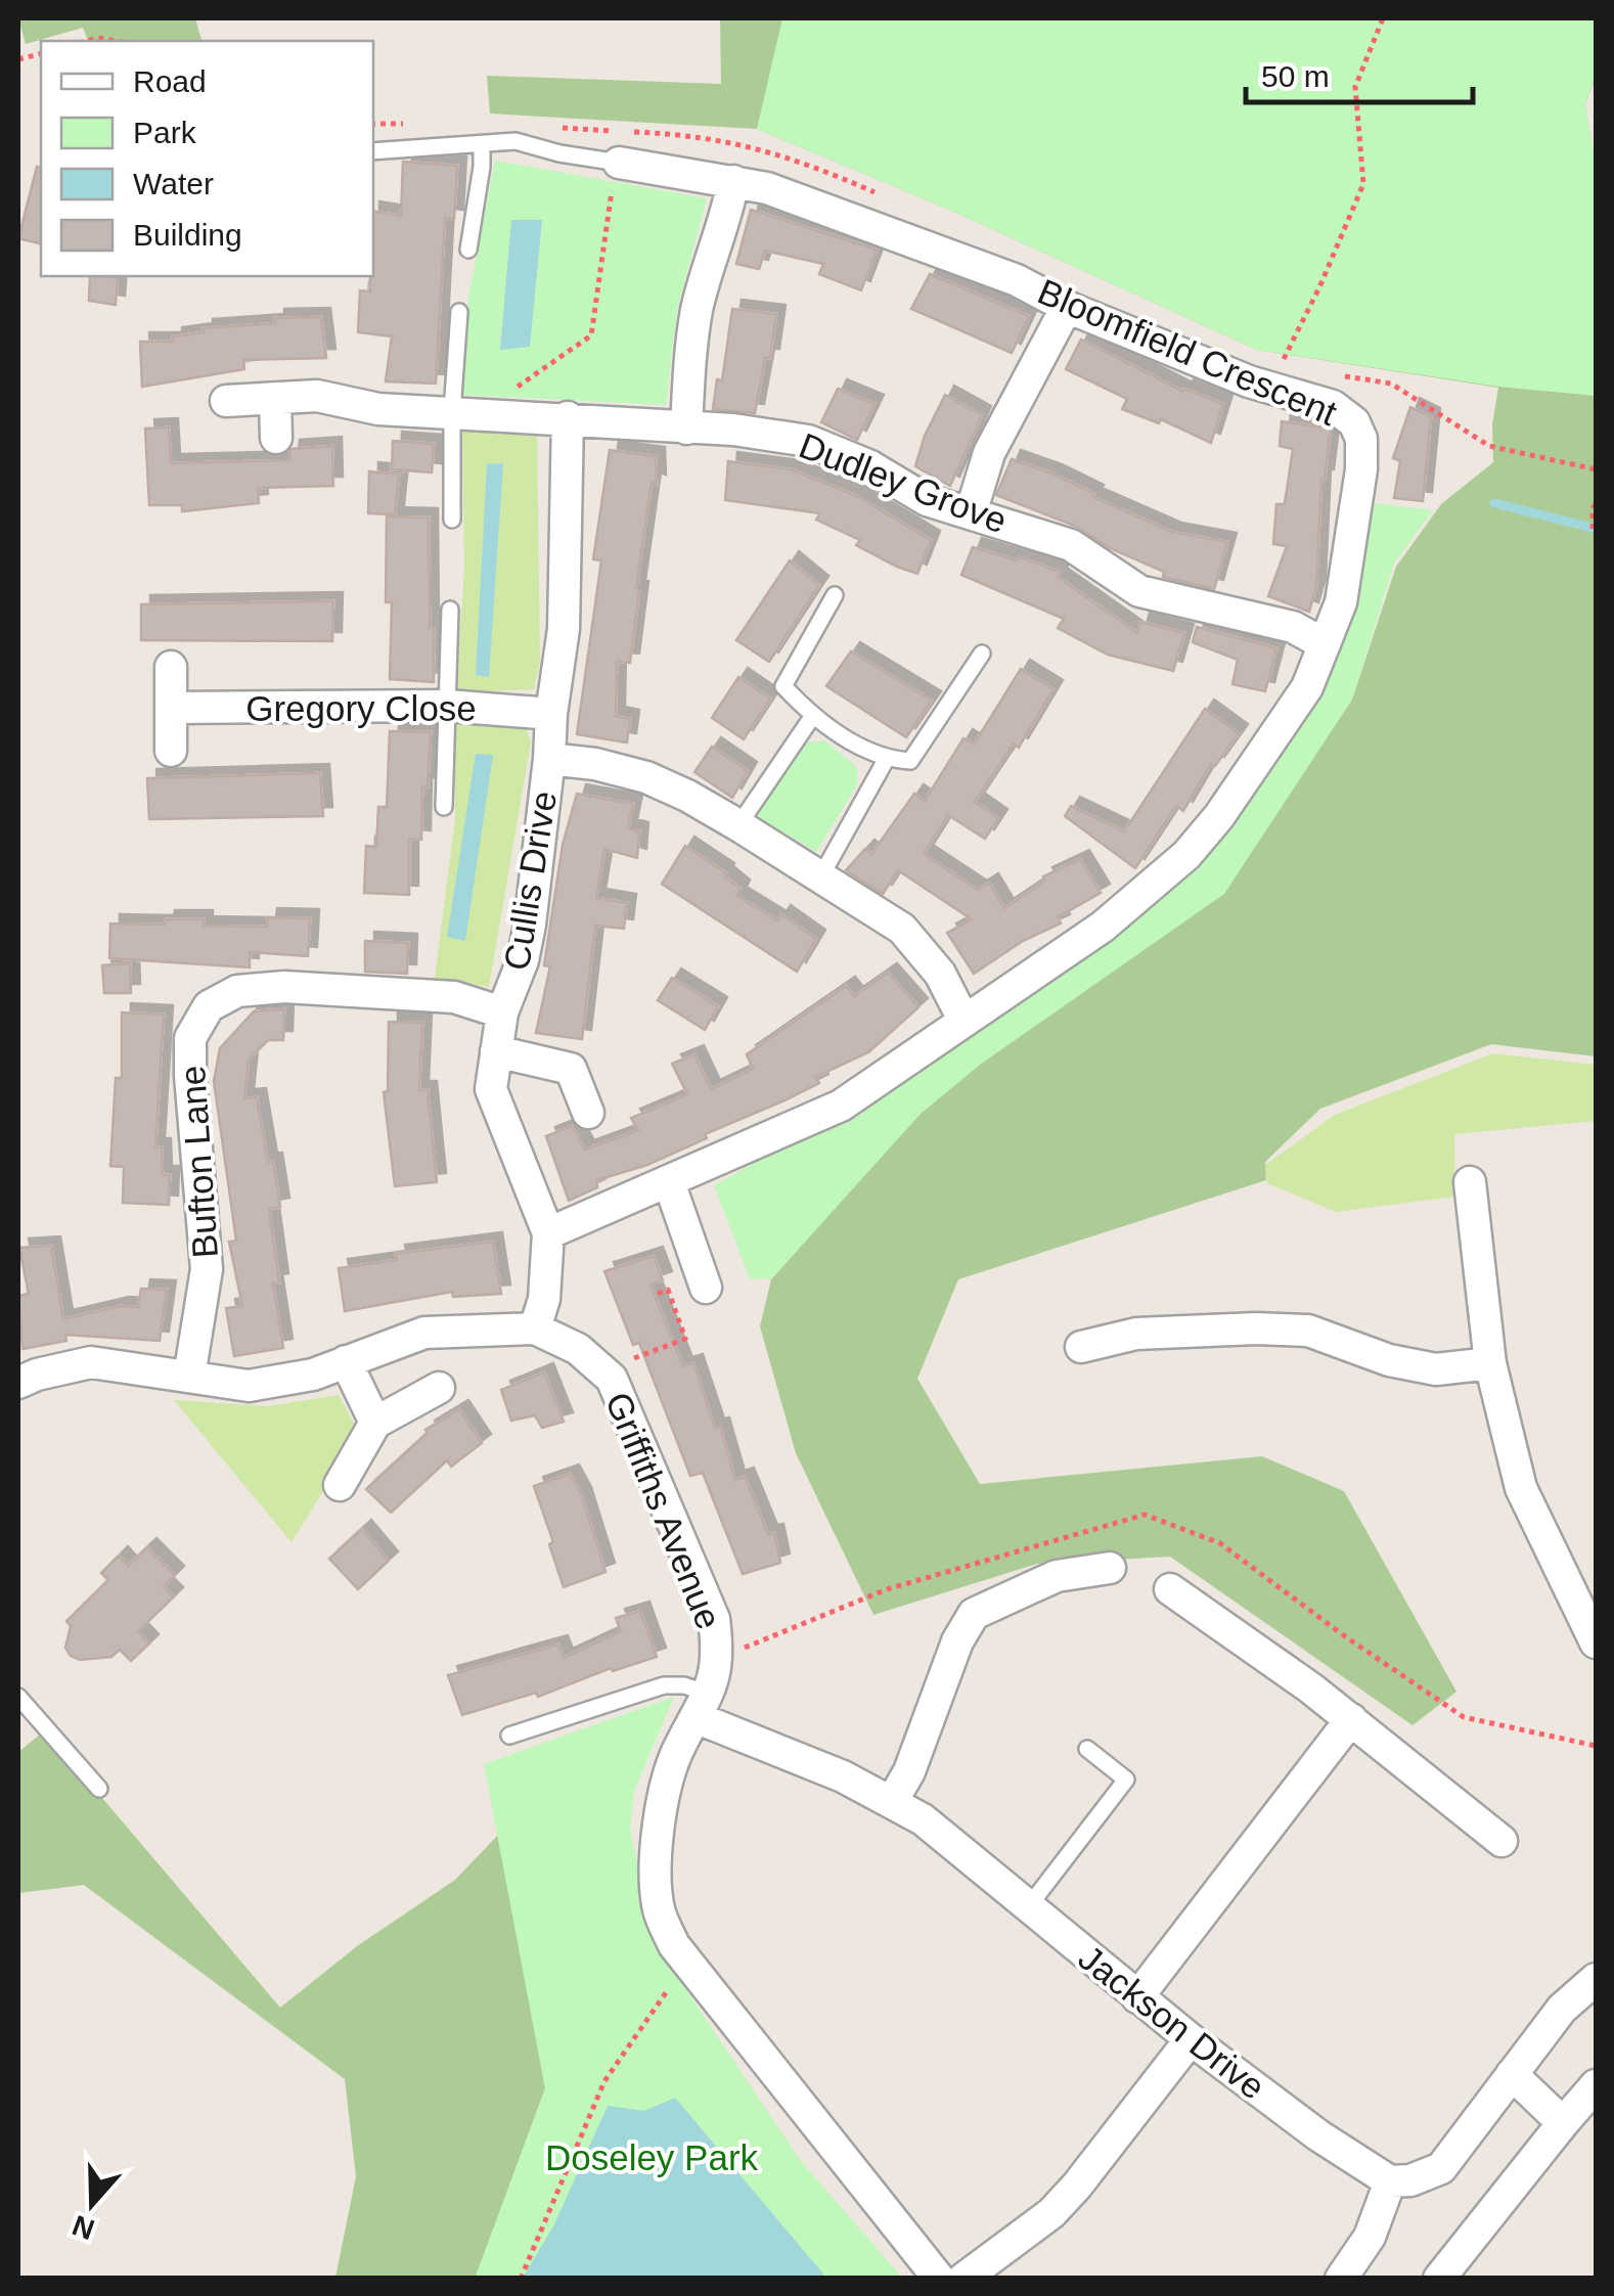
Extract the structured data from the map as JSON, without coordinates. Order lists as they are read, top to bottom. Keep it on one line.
{"streets":{"street":["Bloomfield Crescent","Dudley Grove","Gregory Close","Cullis Drive","Bufton Lane","Griffiths Avenue","Jackson Drive"]},"crossings":[["Bloomfield Crescent","Dudley Grove"],["Bloomfield Crescent","Cullis Drive"],["Dudley Grove","Cullis Drive"],["Gregory Close","Cullis Drive"],["Cullis Drive","Bufton Lane"],["Cullis Drive","Griffiths Avenue"],["Bufton Lane","Griffiths Avenue"],["Griffiths Avenue","Jackson Drive"]],"parks":["Doseley Park"],"legend":["Road","Park","Water","Building"],"scale_bar":"50 m","north":"bottom"}
